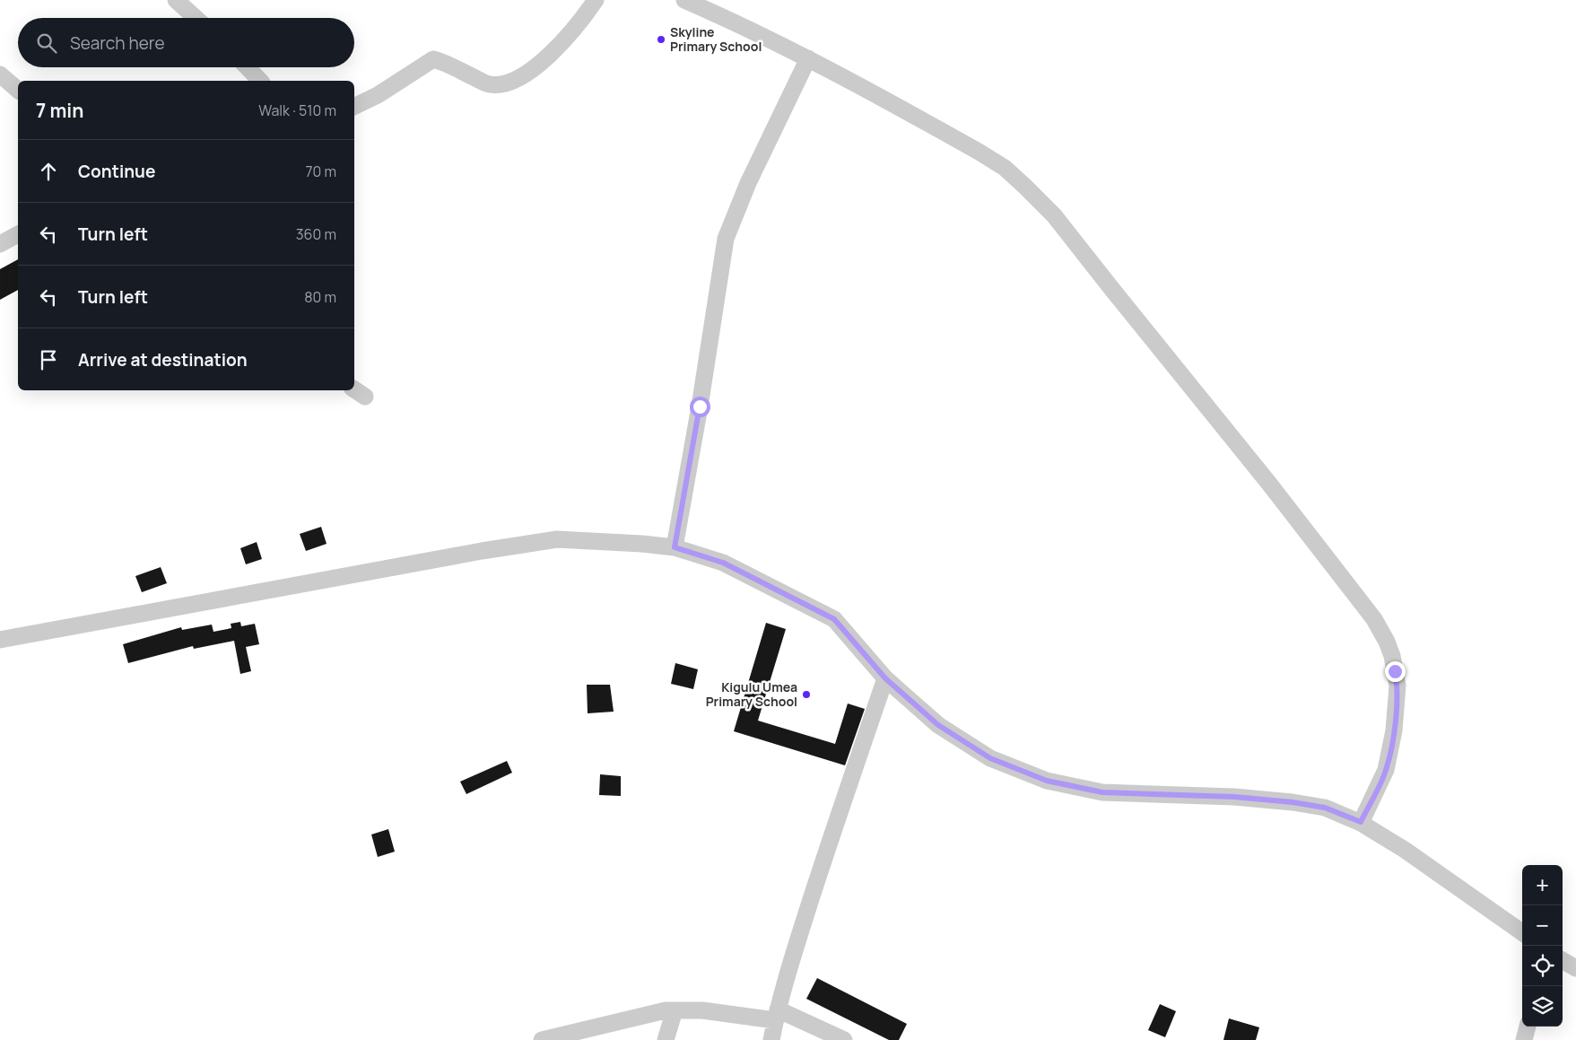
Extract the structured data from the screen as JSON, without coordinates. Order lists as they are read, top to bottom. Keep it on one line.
{"places":["Skyline Primary School","Kigulu Umea Primary School"],"page":{"search":"Search here","heading":["7 min","Walk · 510 m"],"list":[["Continue","70 m"],["Turn left","360 m"],["Turn left","80 m"],"Arrive at destination"],"map_buttons":["+","−"]}}
